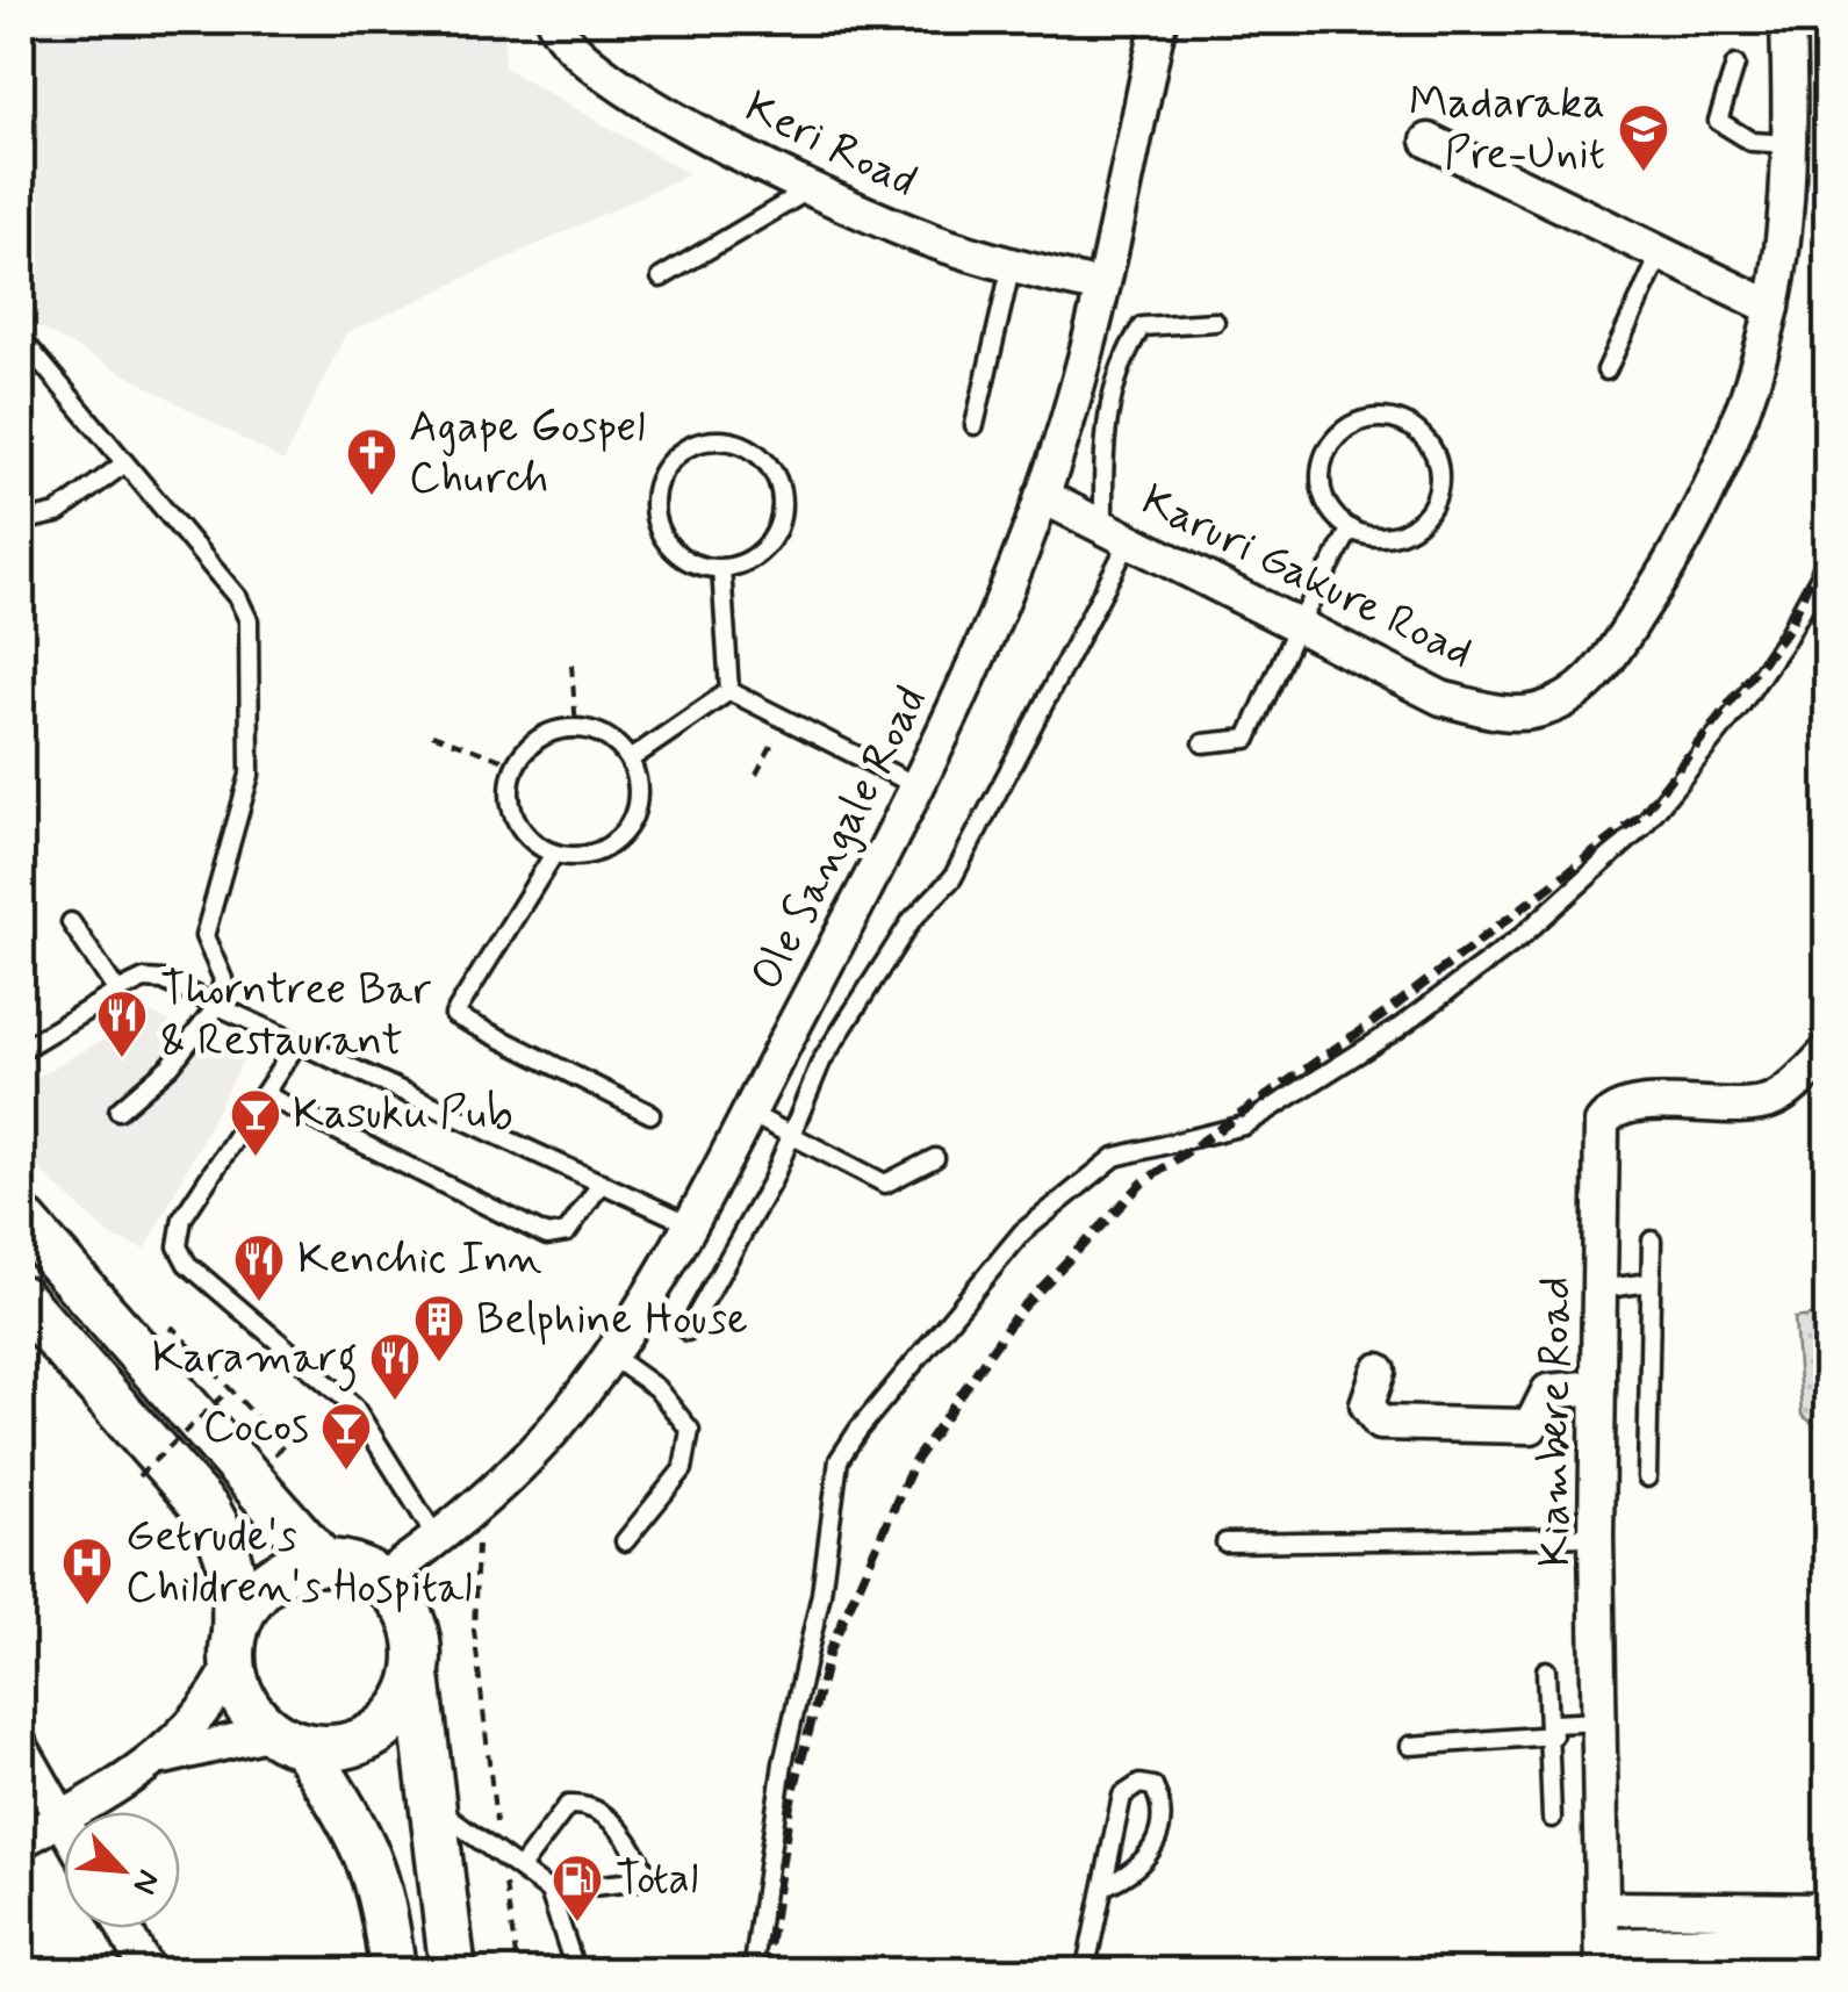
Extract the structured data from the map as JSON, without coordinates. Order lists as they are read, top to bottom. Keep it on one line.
{"streets":{"street":["Keri Road","Karuri Gakure Road","Ole Sangale Road","Kiambere Road"]},"crossings":[["Keri Road","Ole Sangale Road"],["Karuri Gakure Road","Ole Sangale Road"]],"places":{"school or university":["Madaraka Pre-Unit"],"church":["Agape Gospel Church"],"restaurant":["Thorntree Bar & Restaurant","Kenchic Inn","Karamarg"],"bar":["Kasuku Pub","Cocos"],"building":["Belphine House"],"hospital":["Getrude's Children's Hospital"],"fuel station":["Total"]},"north":"bottom right"}
